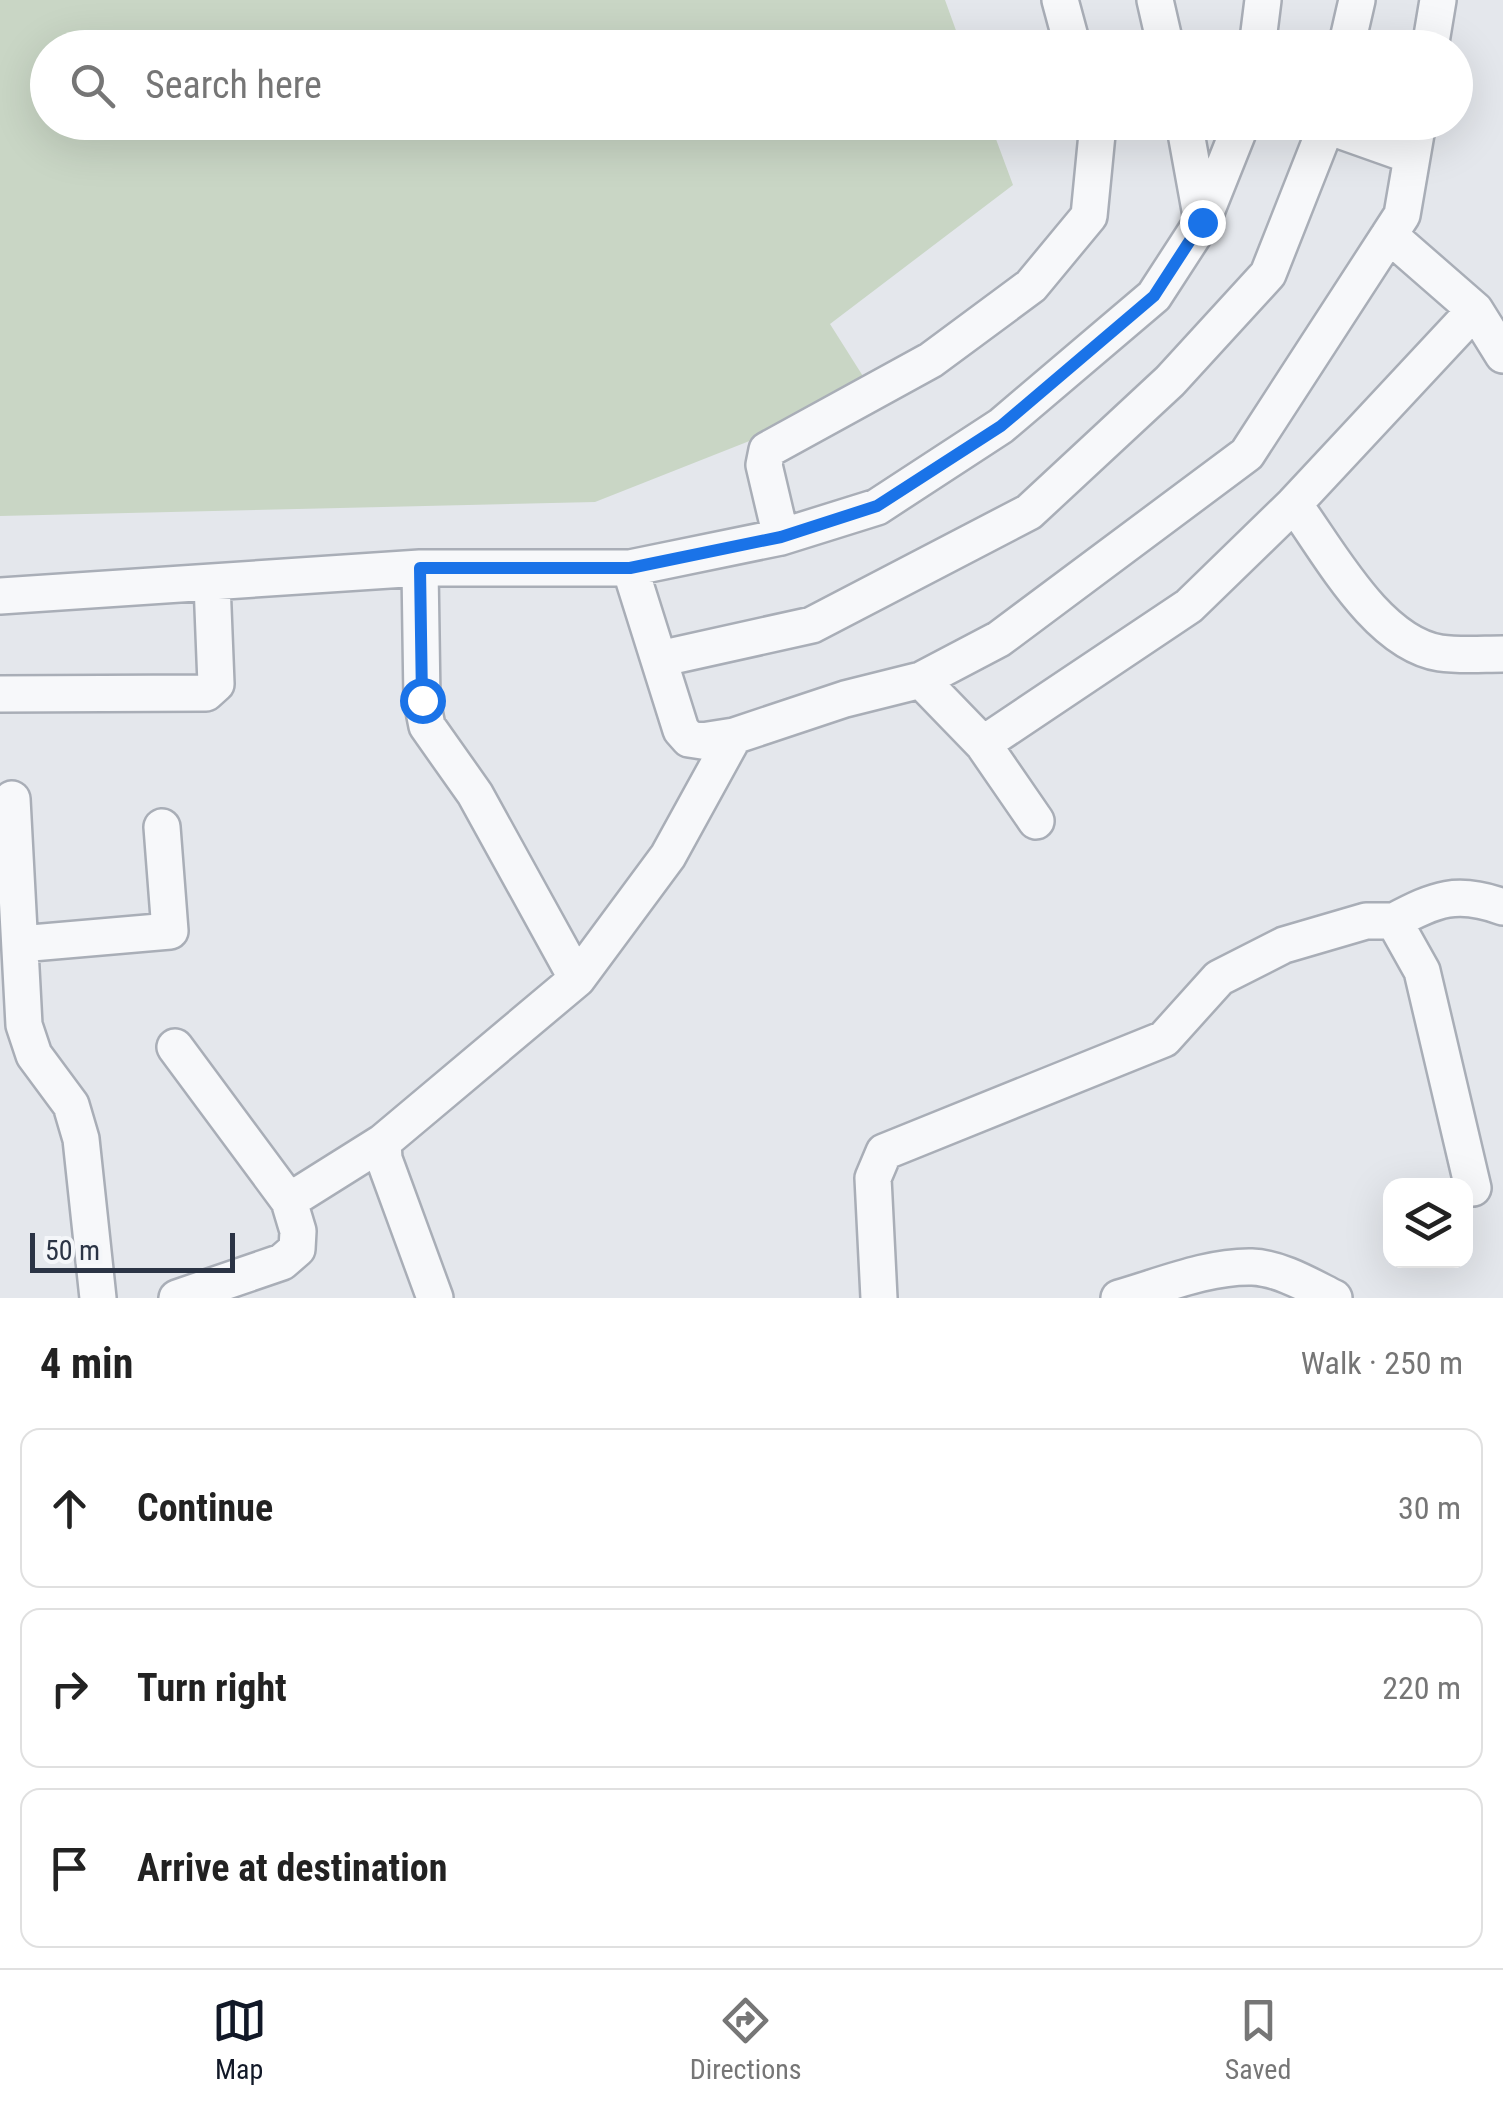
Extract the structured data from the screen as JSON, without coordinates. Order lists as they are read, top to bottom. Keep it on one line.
{"scale_bar":"50 m","page":{"search":"Search here","scale":"50 m","heading":["4 min","Walk · 250 m"],"list":[["Continue","30 m"],["Turn right","220 m"],"Arrive at destination"],"nav":["Map","Directions","Saved"]}}
